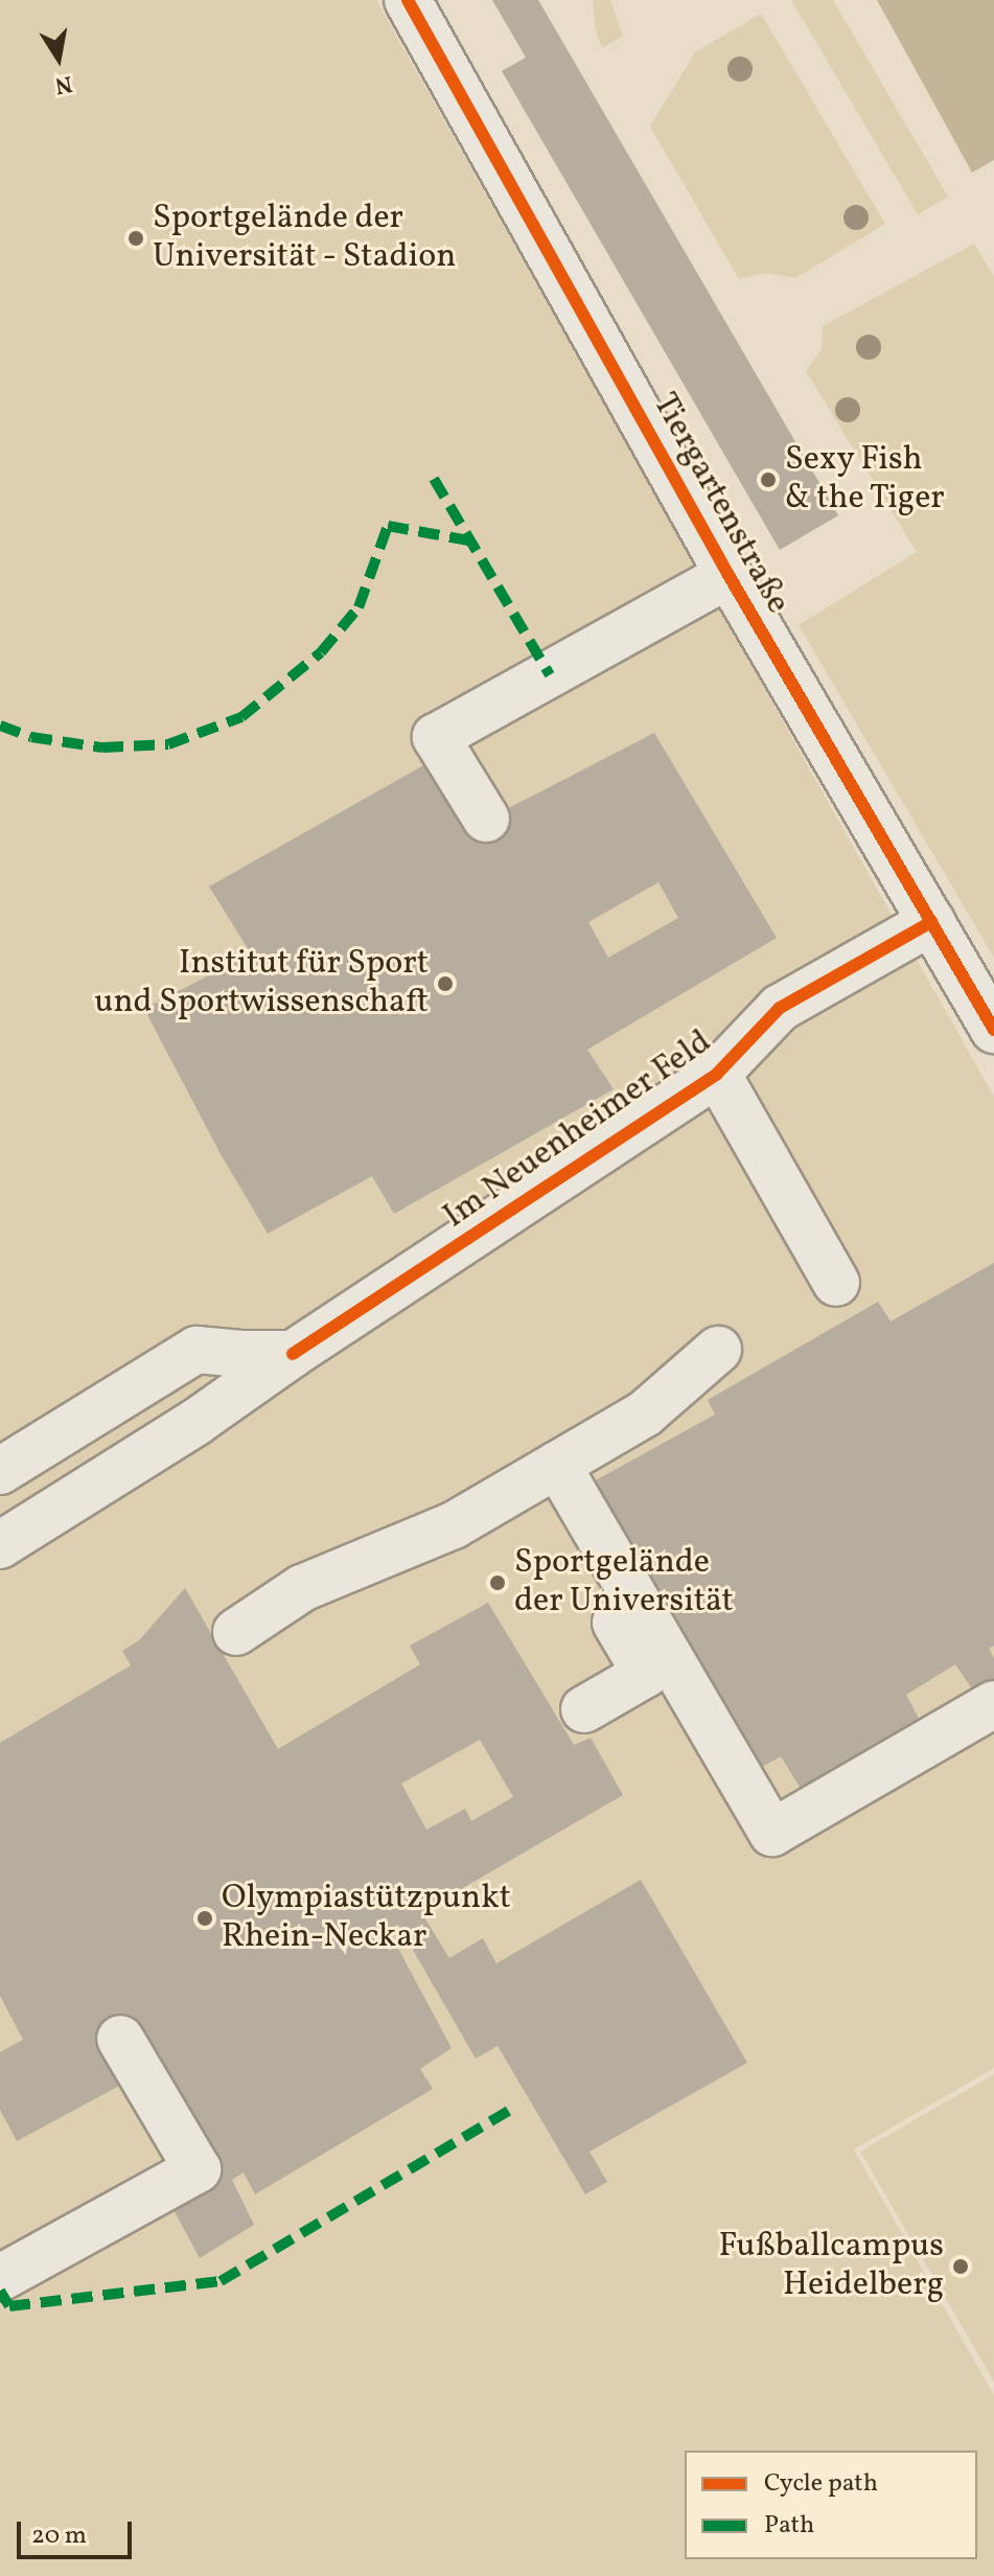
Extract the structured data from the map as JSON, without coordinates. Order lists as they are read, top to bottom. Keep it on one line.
{"streets":{"street":["Tiergartenstraße","Im Neuenheimer Feld"]},"crossings":[["Tiergartenstraße","Im Neuenheimer Feld"]],"places":["Sportgelände der Universität - Stadion","Sexy Fish & the Tiger","Institut für Sport und Sportwissenschaft","Sportgelände der Universität","Olympiastützpunkt Rhein-Neckar","Fußballcampus Heidelberg"],"legend":["Cycle path","Path"],"scale_bar":"20 m","north":"bottom"}
